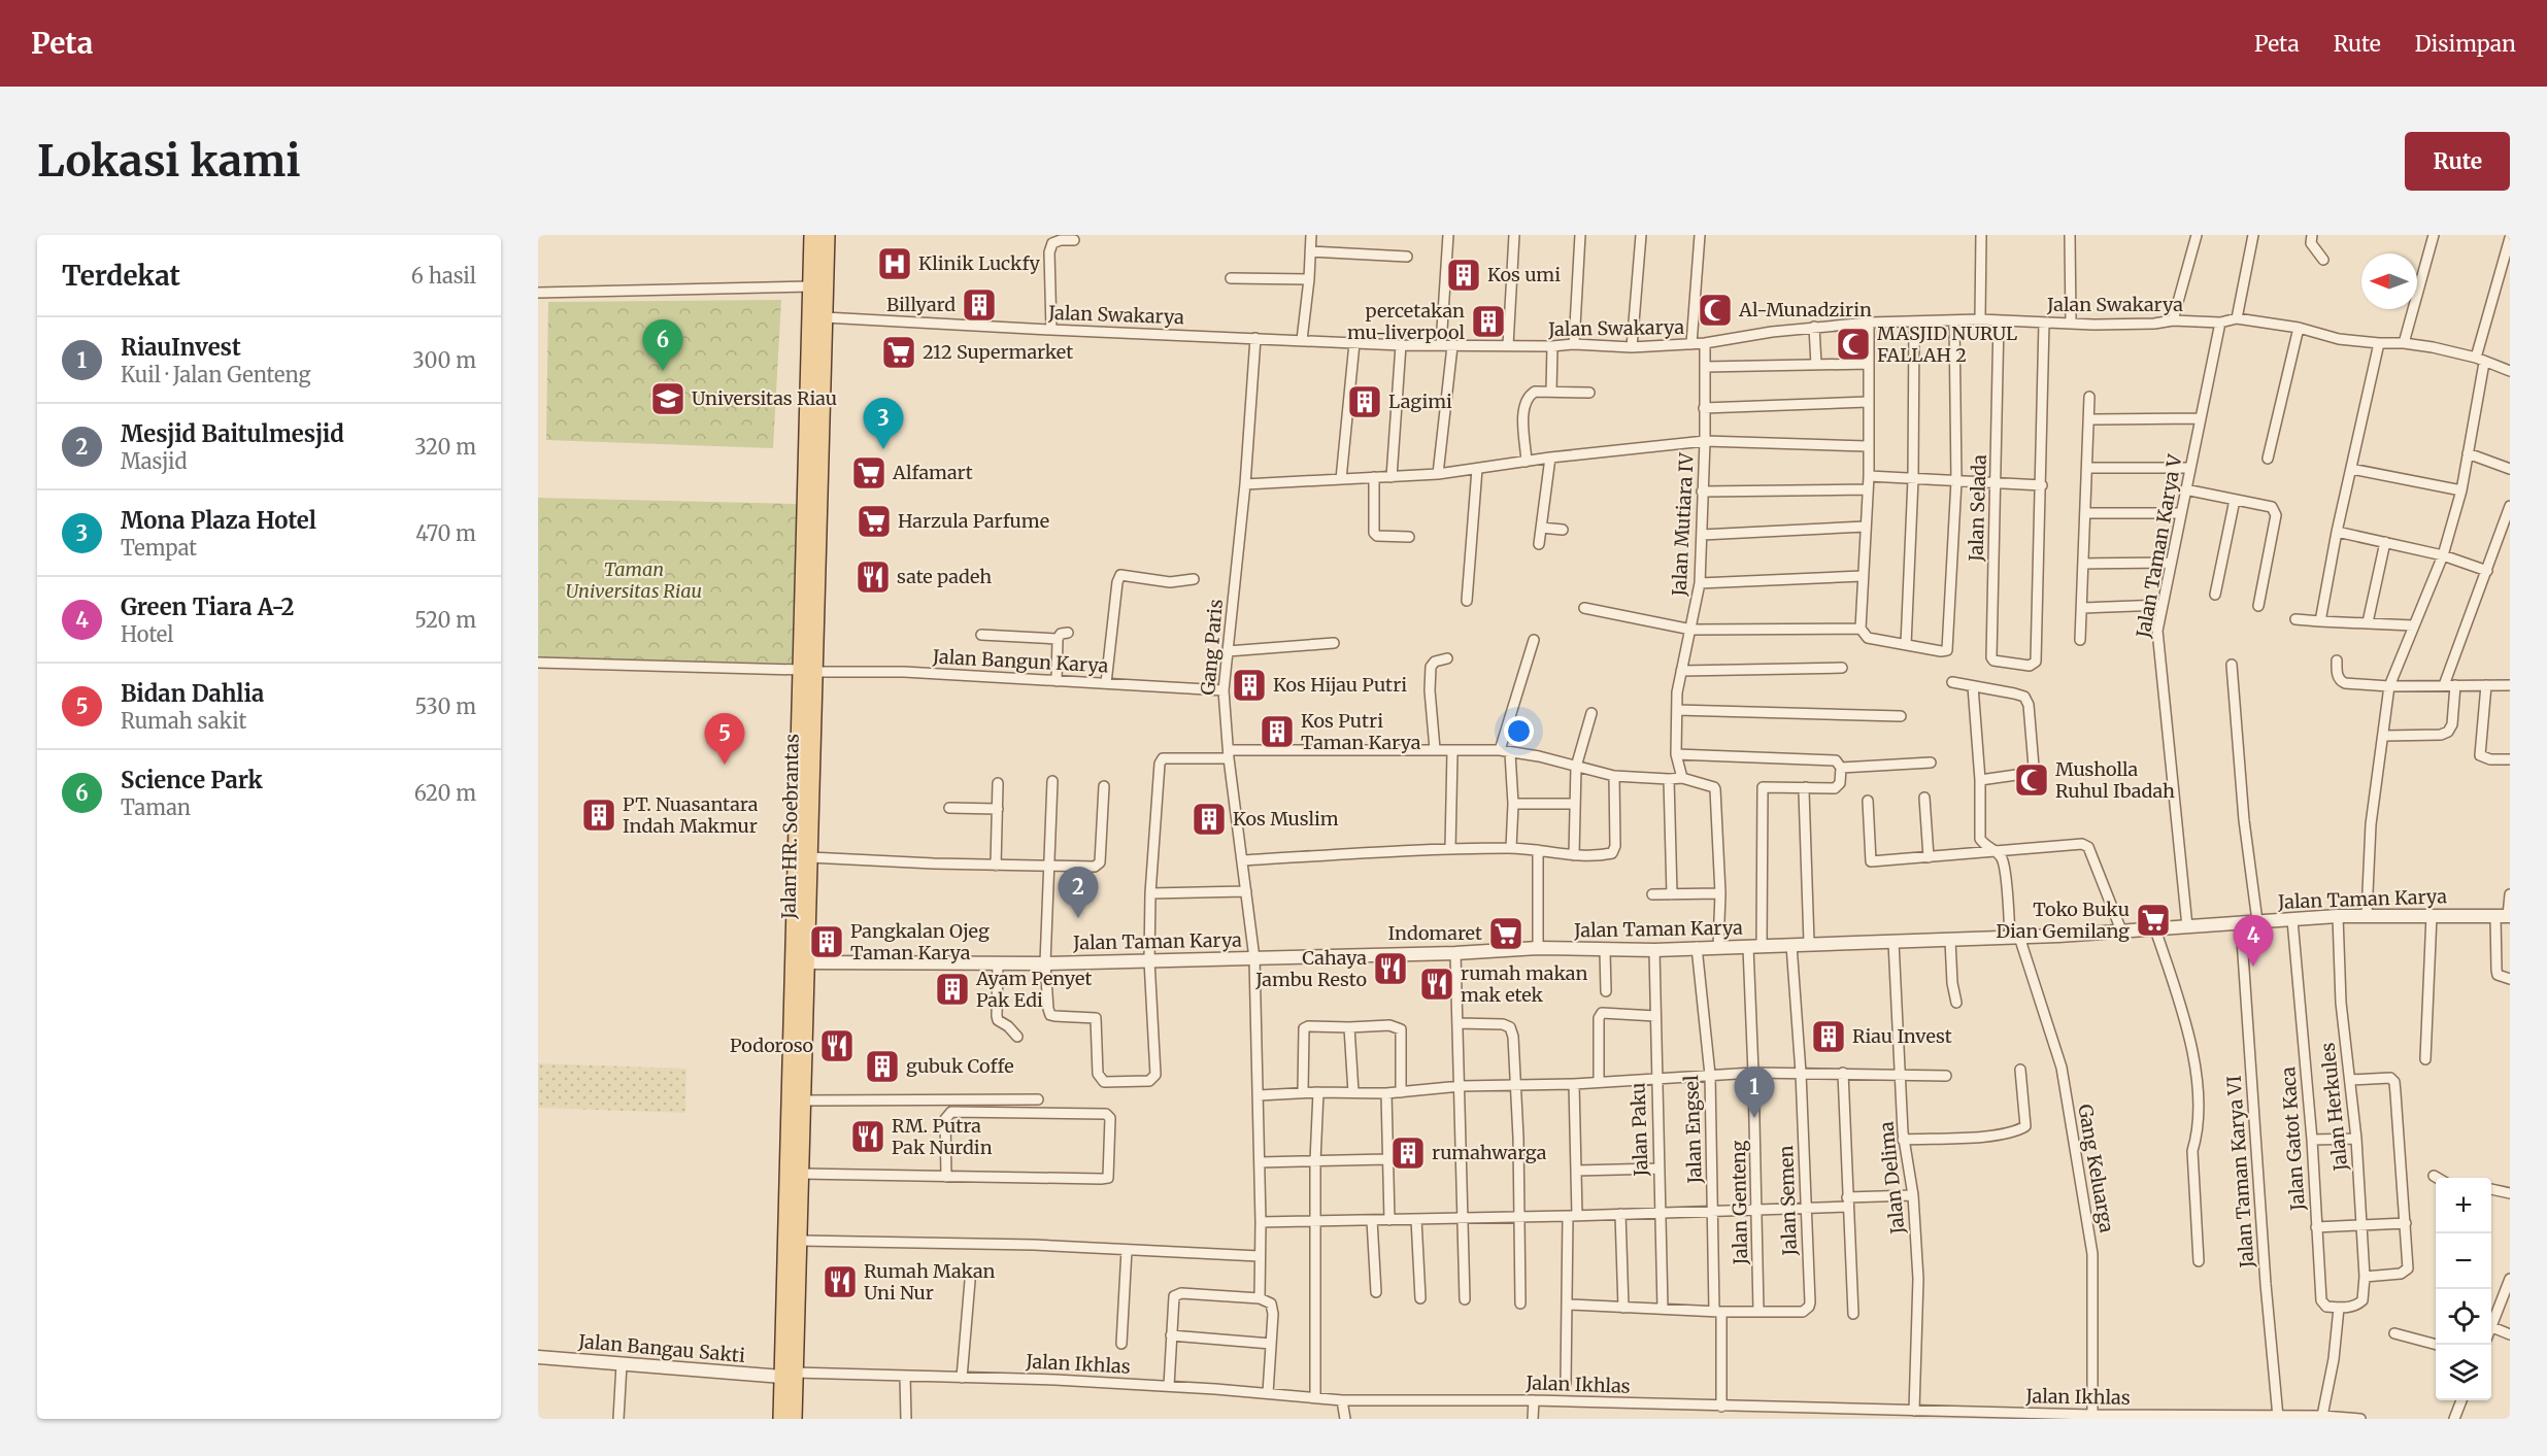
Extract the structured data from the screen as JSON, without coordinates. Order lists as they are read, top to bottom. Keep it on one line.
{"streets":{"main road":["Jalan HR. Soebrantas"],"street":["Jalan Swakarya","Jalan Selada","Jalan Mutiara IV","Jalan Taman Karya V","Gang Paris","Jalan Bangun Karya","Jalan Taman Karya","Jalan Herkules","Jalan Paku","Jalan Engsel","Jalan Gatot Kaca","Gang Keluarga","Jalan Taman Karya VI","Jalan Delima","Jalan Semen","Jalan Genteng","Jalan Bangau Sakti","Jalan Ikhlas"]},"crossings":[["Jalan Swakarya","Jalan Selada"],["Jalan Swakarya","Jalan Mutiara IV"],["Jalan Swakarya","Jalan Taman Karya V"],["Jalan Swakarya","Gang Paris"],["Jalan Swakarya","Jalan HR. Soebrantas"],["Jalan Taman Karya V","Jalan Taman Karya"],["Gang Paris","Jalan Bangun Karya"],["Gang Paris","Jalan Taman Karya"],["Jalan Bangun Karya","Jalan HR. Soebrantas"],["Jalan HR. Soebrantas","Jalan Taman Karya"],["Jalan HR. Soebrantas","Jalan Bangau Sakti"],["Jalan HR. Soebrantas","Jalan Ikhlas"],["Jalan Taman Karya","Jalan Herkules"],["Jalan Taman Karya","Jalan Paku"],["Jalan Taman Karya","Jalan Engsel"],["Jalan Taman Karya","Jalan Gatot Kaca"],["Jalan Taman Karya","Gang Keluarga"],["Jalan Taman Karya","Jalan Taman Karya VI"],["Jalan Taman Karya","Jalan Delima"],["Jalan Taman Karya","Jalan Semen"],["Jalan Taman Karya","Jalan Genteng"],["Jalan Herkules","Jalan Gatot Kaca"],["Jalan Engsel","Jalan Ikhlas"],["Gang Keluarga","Jalan Ikhlas"],["Jalan Taman Karya VI","Jalan Ikhlas"],["Jalan Delima","Jalan Ikhlas"],["Jalan Semen","Jalan Genteng"],["Jalan Bangau Sakti","Jalan Ikhlas"]],"parks":["Taman Universitas Riau"],"places":{"hospital":["Klinik Luckfy"],"building":["Kos umi","Billyard","percetakan mu-liverpool","Lagimi","Kos Hijau Putri","Kos Putri Taman Karya","PT. Nuasantara Indah Makmur","Kos Muslim","Pangkalan Ojeg Taman Karya","Ayam Penyet Pak Edi","Riau Invest","gubuk Coffe","rumahwarga"],"mosque":["Al-Munadzirin","MASJID NURUL FALLAH 2","Musholla Ruhul Ibadah"],"supermarket":["212 Supermarket","Alfamart","Harzula Parfume","Toko Buku Dian Gemilang","Indomaret"],"school or university":["Universitas Riau"],"restaurant":["sate padeh","Cahaya Jambu Resto","rumah makan mak etek","Podoroso","RM. Putra Pak Nurdin","Rumah Makan Uni Nur"]},"north":"left","page":{"header":"Peta","nav":["Peta","Rute","Disimpan"],"buttons":"Rute","title":"Lokasi kami","heading":["Terdekat","6 hasil"],"list":[{"mark":"1","name":"RiauInvest","note":"Kuil · Jalan Genteng","value":"300 m"},{"mark":"2","name":"Mesjid Baitulmesjid","note":"Masjid","value":"320 m"},{"mark":"3","name":"Mona Plaza Hotel","note":"Tempat","value":"470 m"},{"mark":"4","name":"Green Tiara A-2","note":"Hotel","value":"520 m"},{"mark":"5","name":"Bidan Dahlia","note":"Rumah sakit","value":"530 m"},{"mark":"6","name":"Science Park","note":"Taman","value":"620 m"}],"pins":["6","3","5","2","4","1"],"map_buttons":["+","−"]}}
